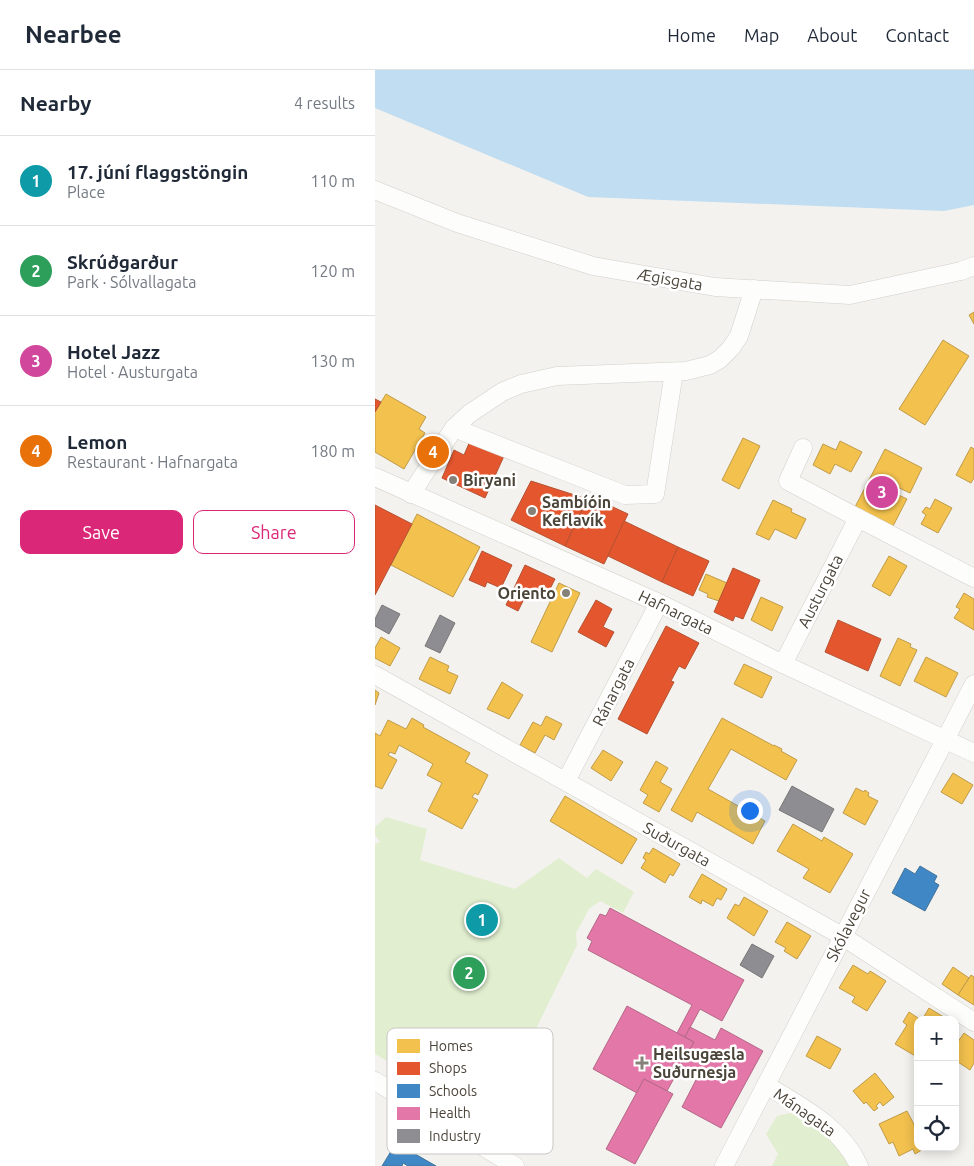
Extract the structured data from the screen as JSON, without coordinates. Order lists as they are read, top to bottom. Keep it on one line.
{"streets":{"street":["Ægisgata","Austurgata","Hafnargata","Ránargata","Suðurgata","Skólavegur","Mánagata"]},"crossings":[["Austurgata","Hafnargata"],["Hafnargata","Ránargata"],["Hafnargata","Skólavegur"],["Ránargata","Suðurgata"],["Suðurgata","Skólavegur"],["Skólavegur","Mánagata"]],"places":{"other":["Biryani","Sambíóin Keflavík","Oriento"],"health":["Heilsugæsla Suðurnesja"]},"legend":["Homes","Shops","Schools","Health","Industry"],"page":{"header":"Nearbee","nav":["Home","Map","About","Contact"],"heading":["Nearby","4 results"],"list":[{"mark":"1","name":"17. júní flaggstöngin","note":"Place","value":"110 m"},{"mark":"2","name":"Skrúðgarður","note":"Park · Sólvallagata","value":"120 m"},{"mark":"3","name":"Hotel Jazz","note":"Hotel · Austurgata","value":"130 m"},{"mark":"4","name":"Lemon","note":"Restaurant · Hafnargata","value":"180 m"}],"pins":["4","3","1","2"],"buttons":["Save","Share"],"map_buttons":["+","−"]}}
